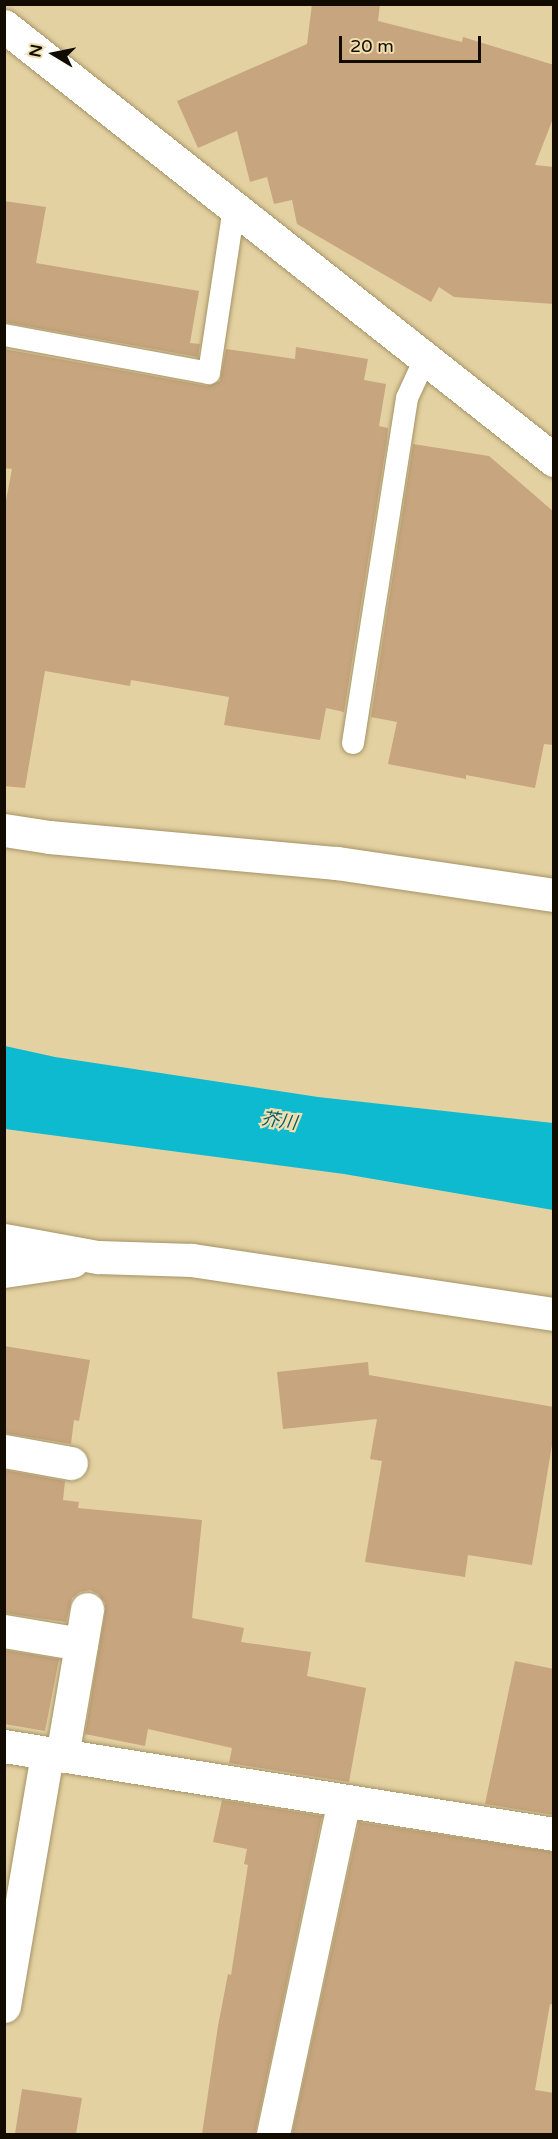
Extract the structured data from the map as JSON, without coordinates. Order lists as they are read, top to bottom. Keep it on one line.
{"water":["芥川"],"scale_bar":"20 m","north":"left"}
